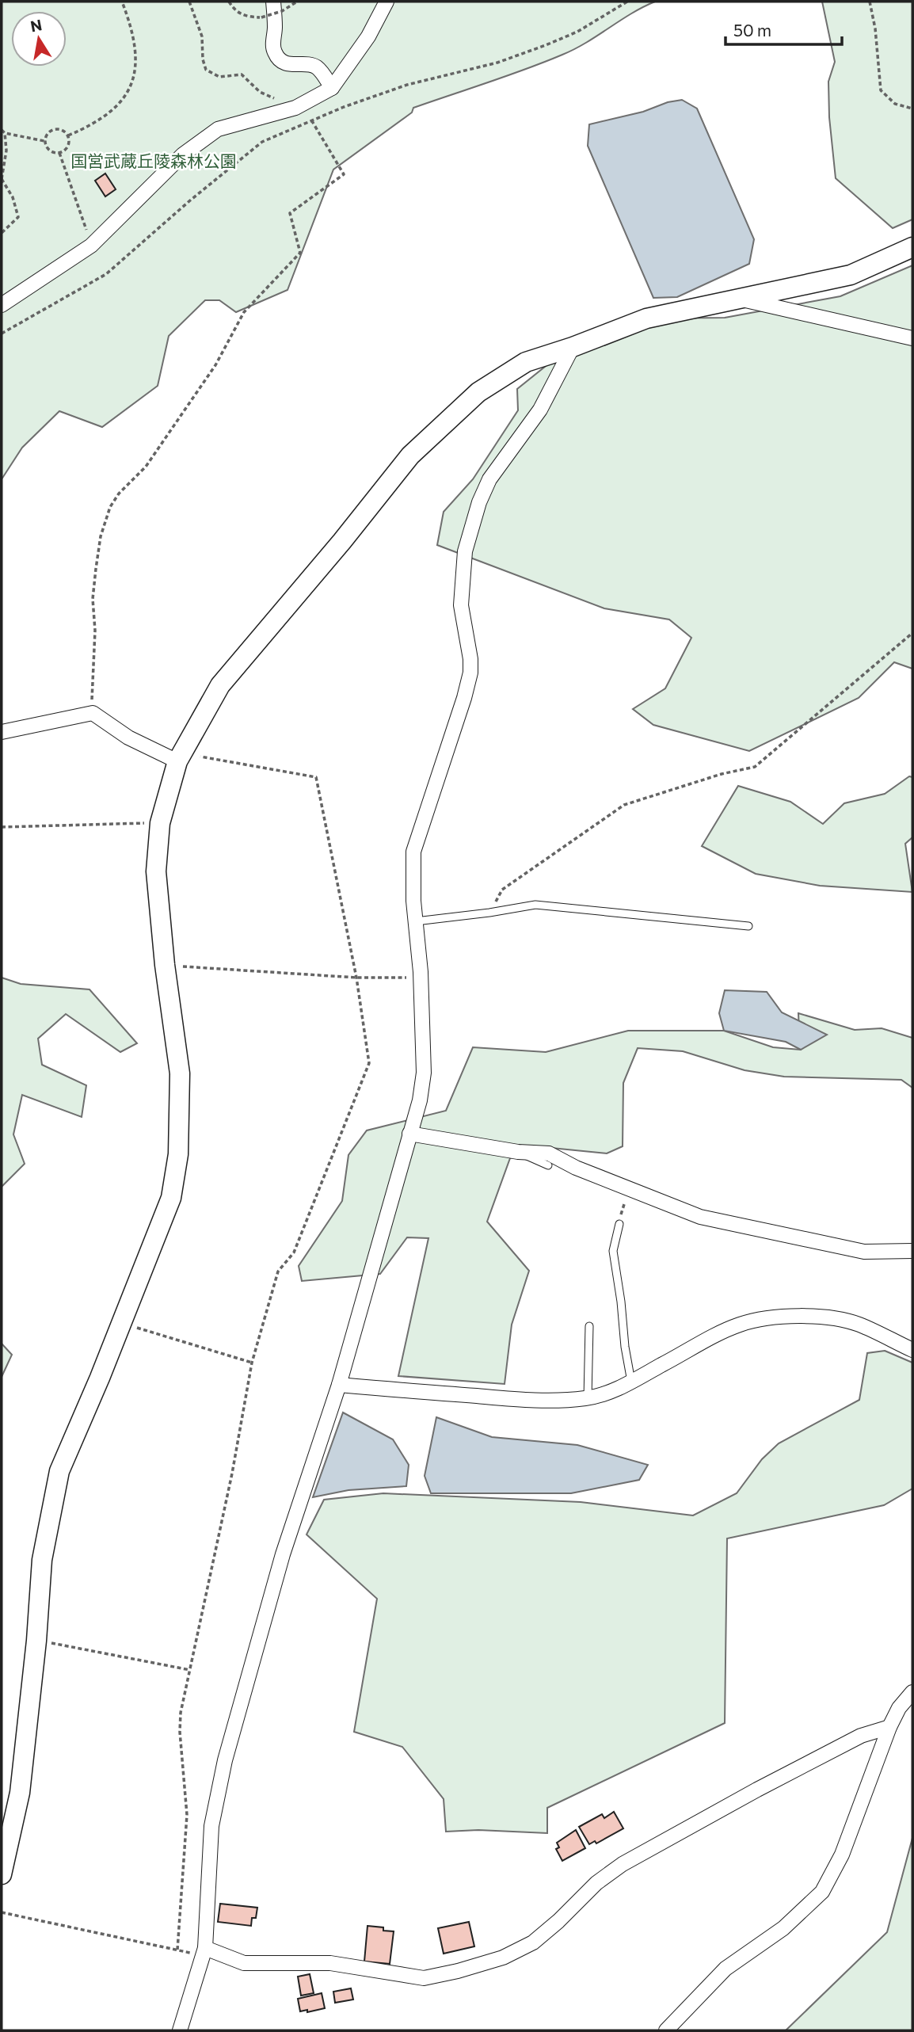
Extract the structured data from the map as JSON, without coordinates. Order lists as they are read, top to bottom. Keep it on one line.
{"parks":["国営武蔵丘陵森林公園"],"scale_bar":"50 m","north":"top"}
